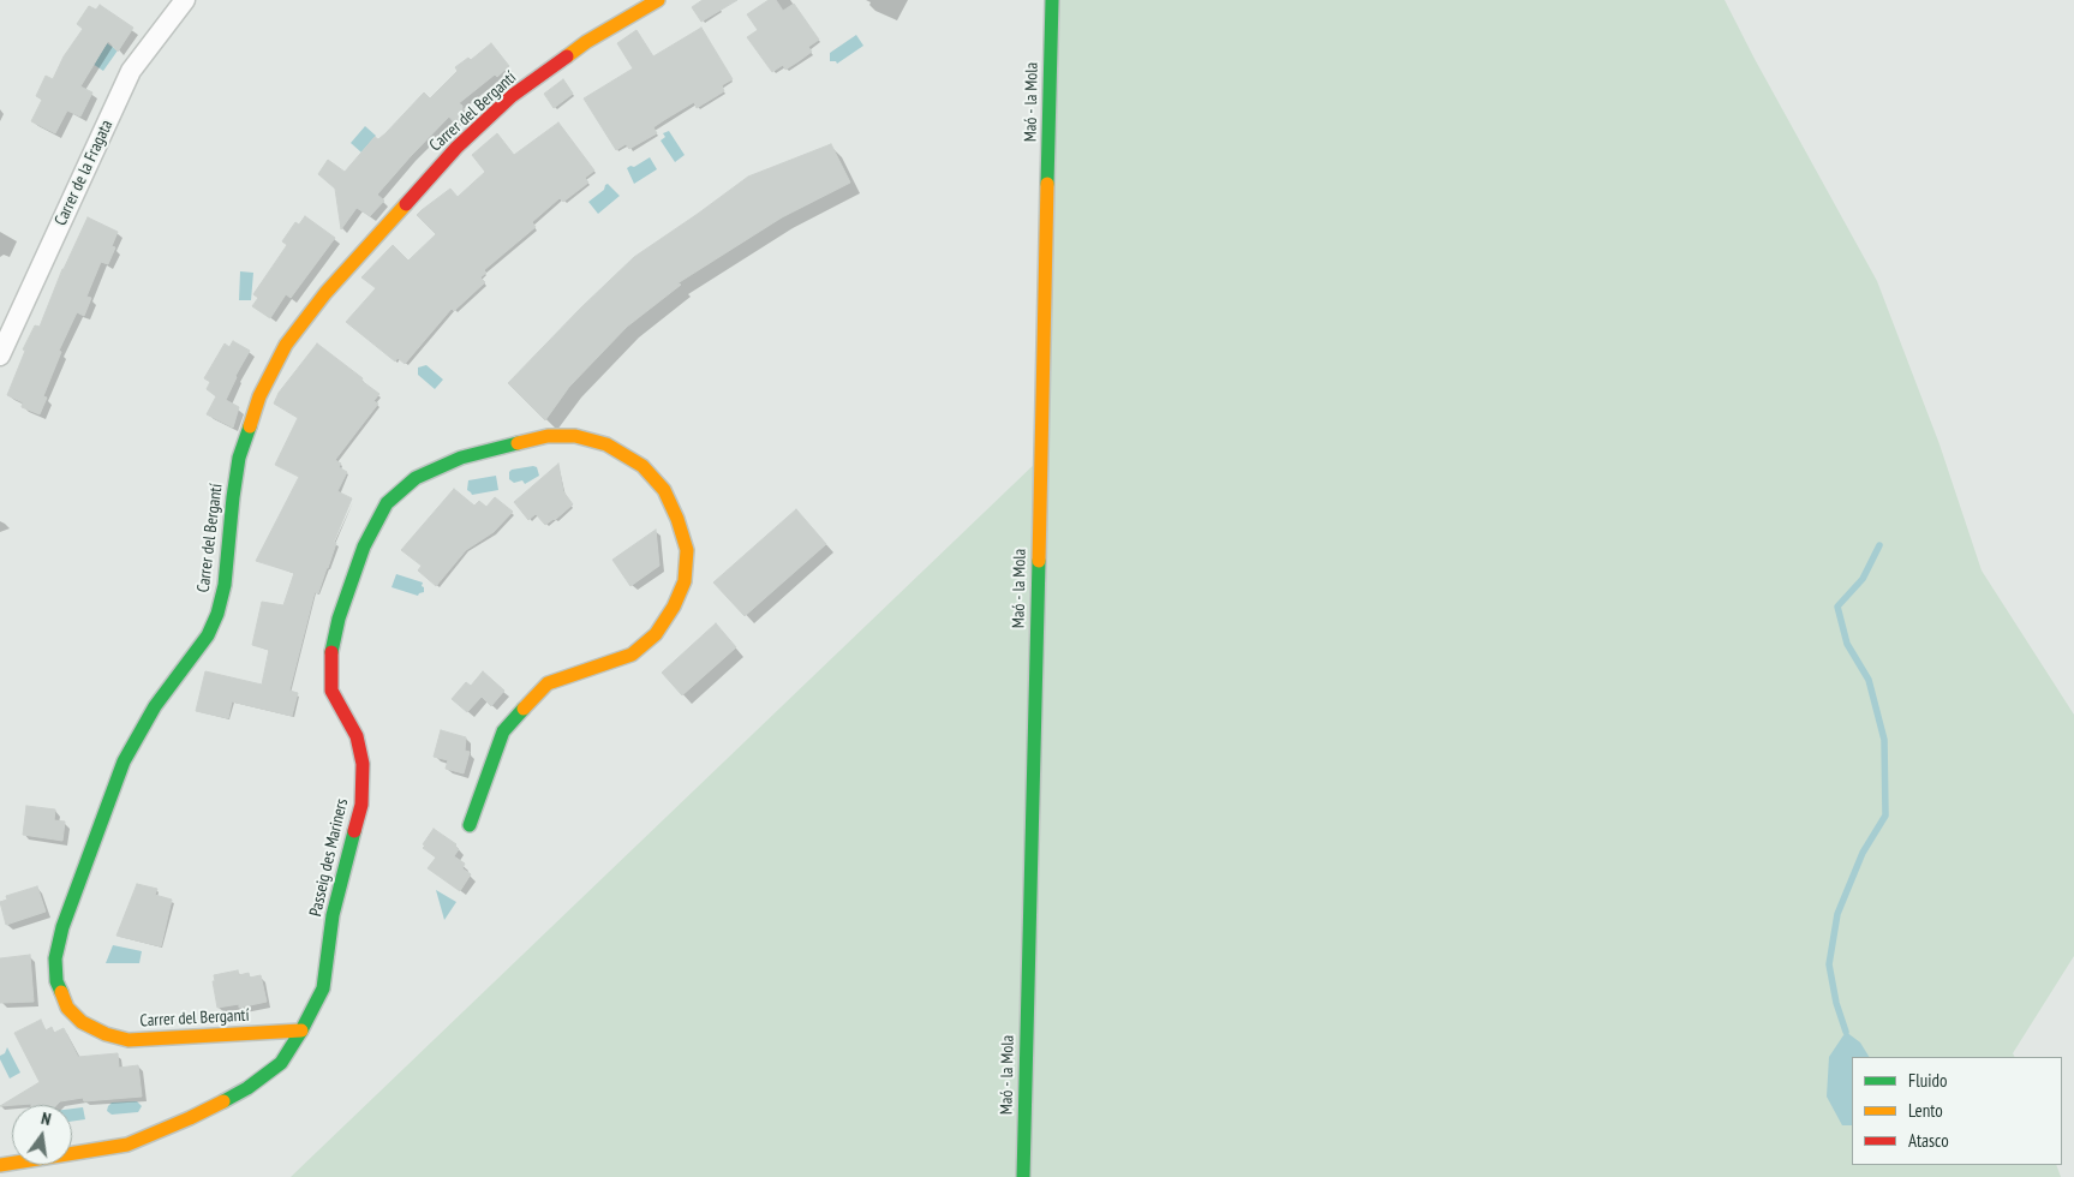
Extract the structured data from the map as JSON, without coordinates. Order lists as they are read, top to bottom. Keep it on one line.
{"streets":{"street":["Maó - la Mola","Carrer del Bergantí","Carrer de la Fragata","Passeig des Mariners"]},"crossings":[["Carrer del Bergantí","Passeig des Mariners"]],"legend":["Fluido","Lento","Atasco"],"north":"top"}
